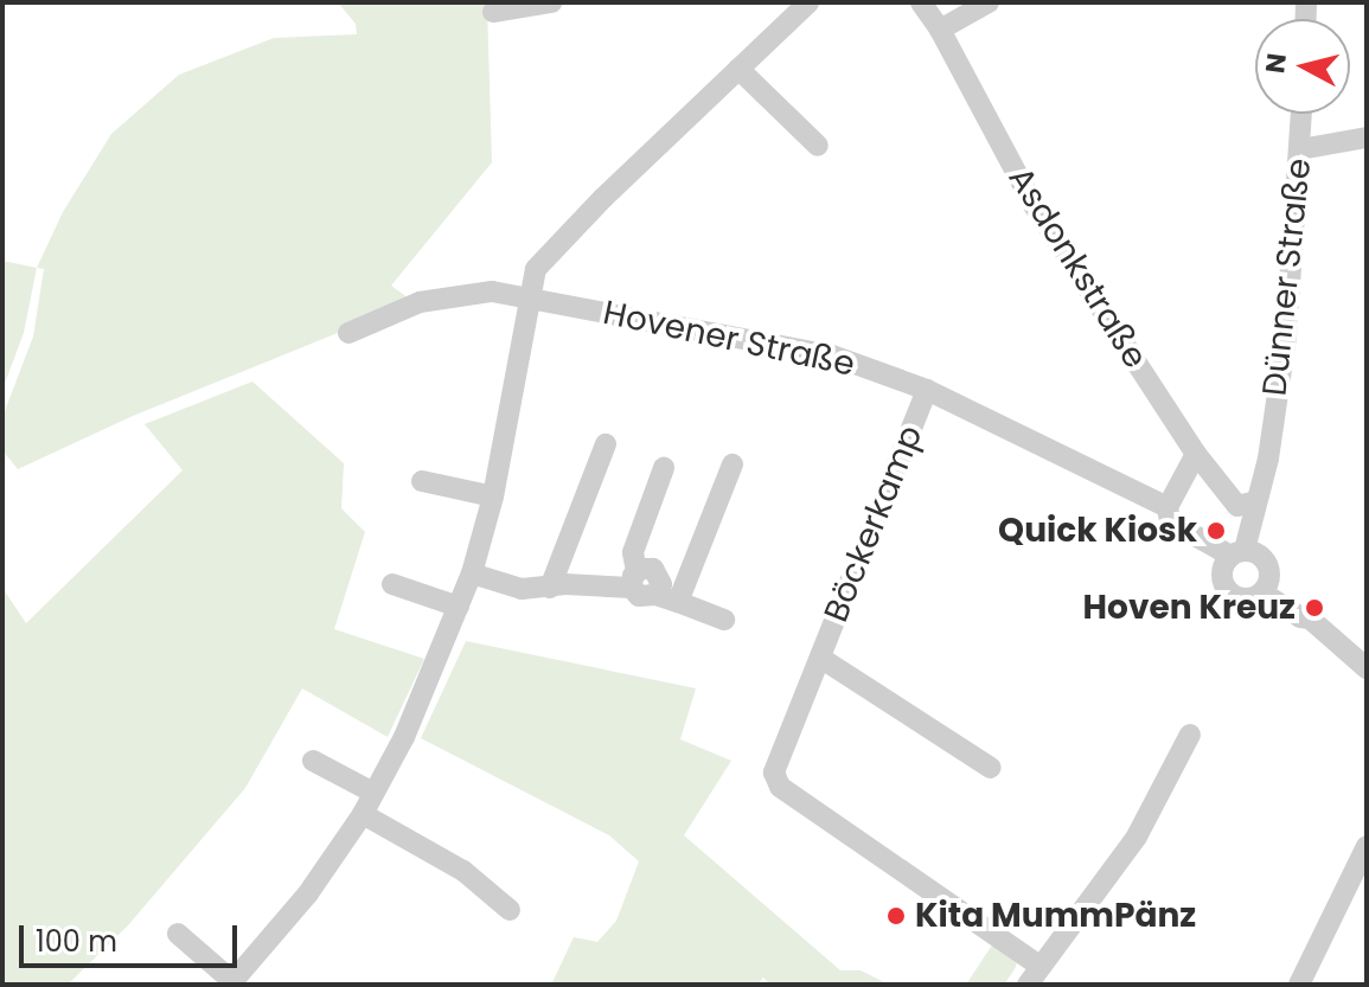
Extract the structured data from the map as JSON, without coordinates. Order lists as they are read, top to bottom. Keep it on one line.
{"streets":{"street":["Asdonkstraße","Dünner Straße","Hovener Straße","Böckerkamp"]},"crossings":[["Asdonkstraße","Dünner Straße"],["Hovener Straße","Böckerkamp"]],"places":["Quick Kiosk","Hoven Kreuz","Kita MummPänz"],"scale_bar":"100 m","north":"left"}
